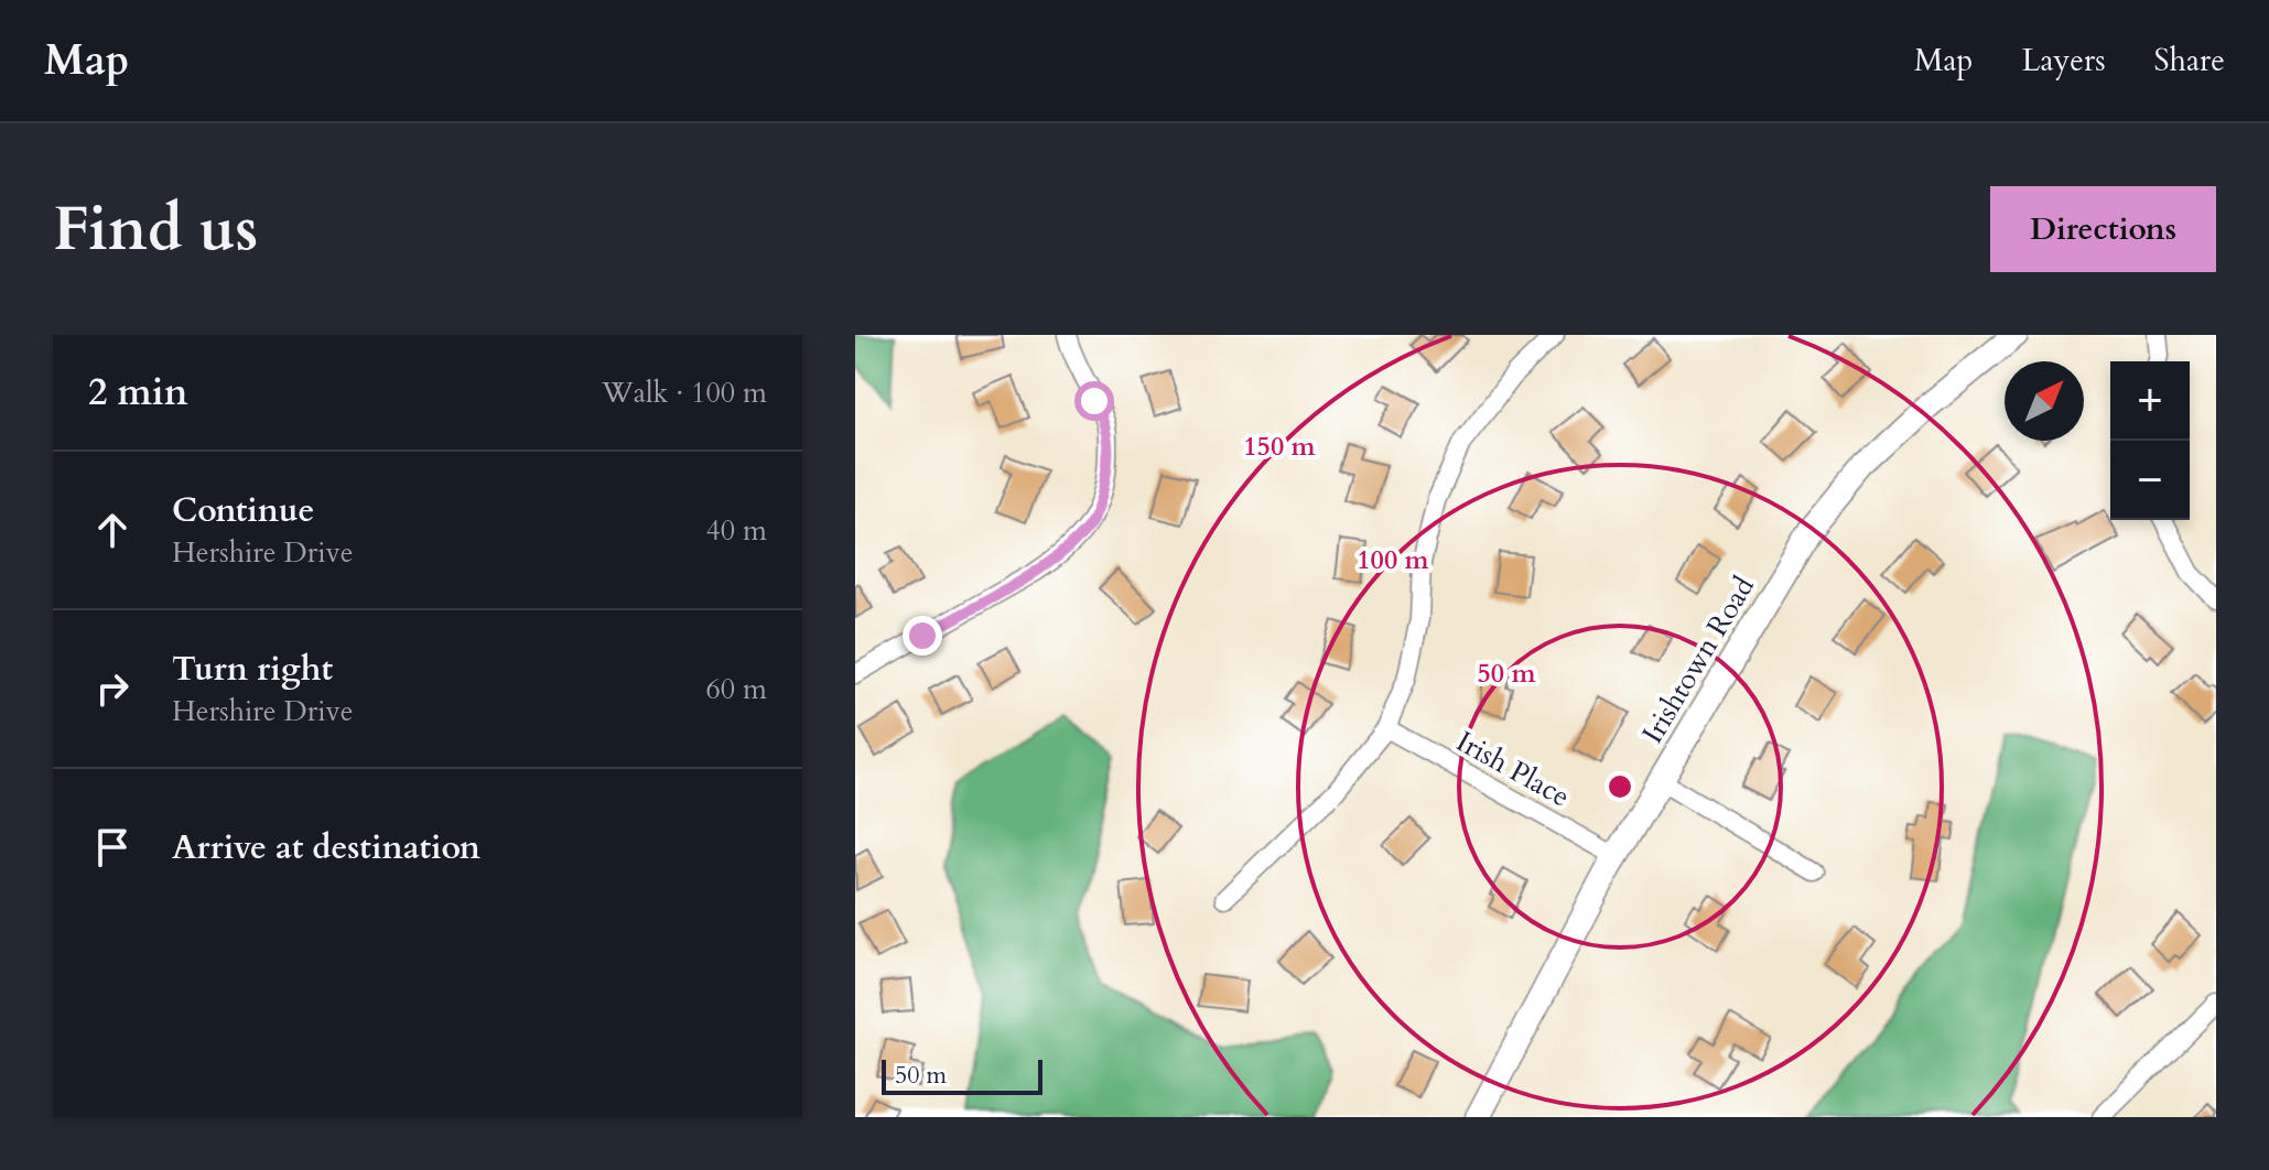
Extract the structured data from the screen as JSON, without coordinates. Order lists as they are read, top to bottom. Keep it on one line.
{"streets":{"street":["Irishtown Road","Irish Place"]},"crossings":[["Irishtown Road","Irish Place"]],"scale_bar":"50 m","north":"top right","page":{"header":"Map","nav":["Map","Layers","Share"],"buttons":"Directions","title":"Find us","heading":["2 min","Walk · 100 m"],"map_buttons":["+","−"],"list":[["Continue","Hershire Drive","40 m"],["Turn right","Hershire Drive","60 m"],"Arrive at destination"],"scale":"50 m"},"rings":["150 m","100 m","50 m"]}
